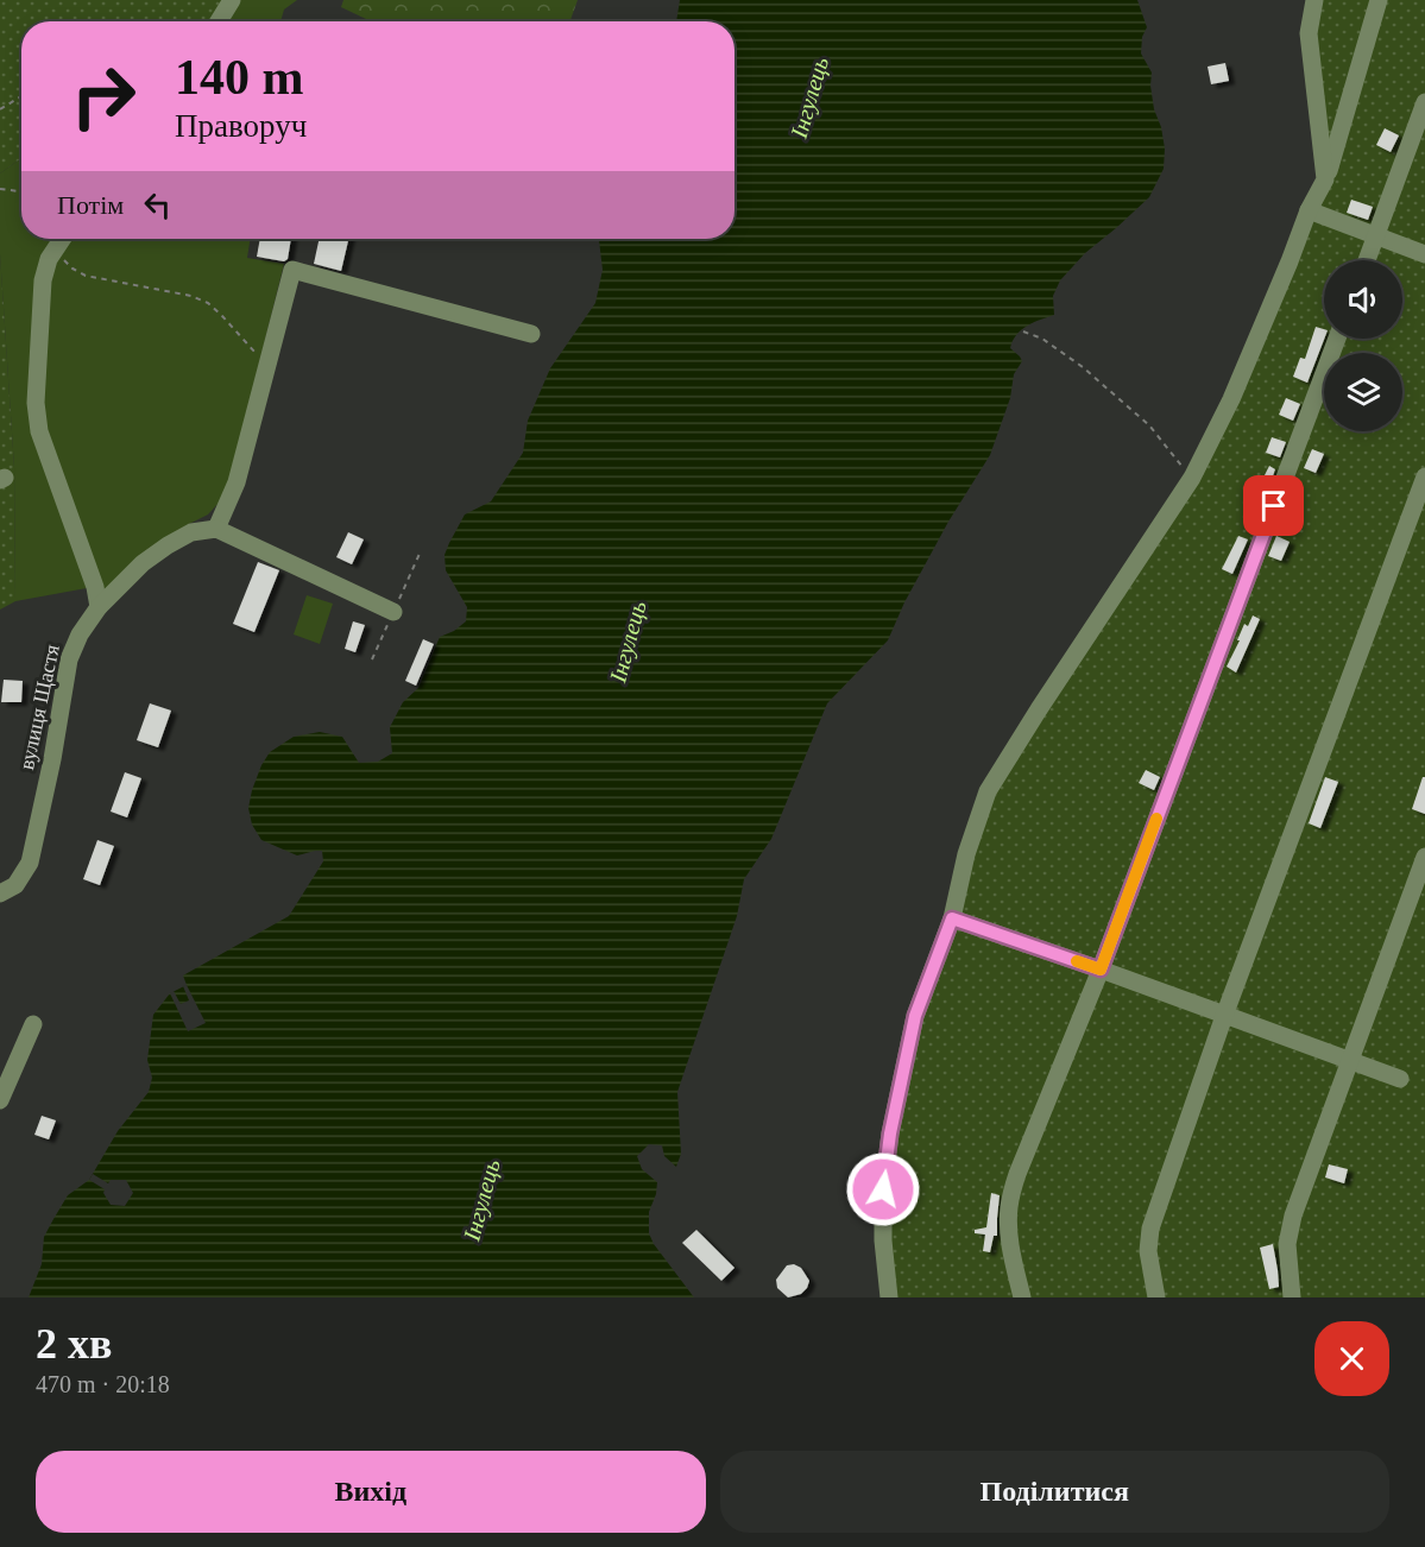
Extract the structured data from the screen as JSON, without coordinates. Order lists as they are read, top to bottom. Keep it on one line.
{"streets":{"street":["вулиця Щастя"]},"water":["Інгулець"],"page":{"turn":["140 m","Праворуч"],"then":"Потім","heading":["2 хв","470 m · 20:18"],"buttons":["Вихід","Поділитися"]}}
